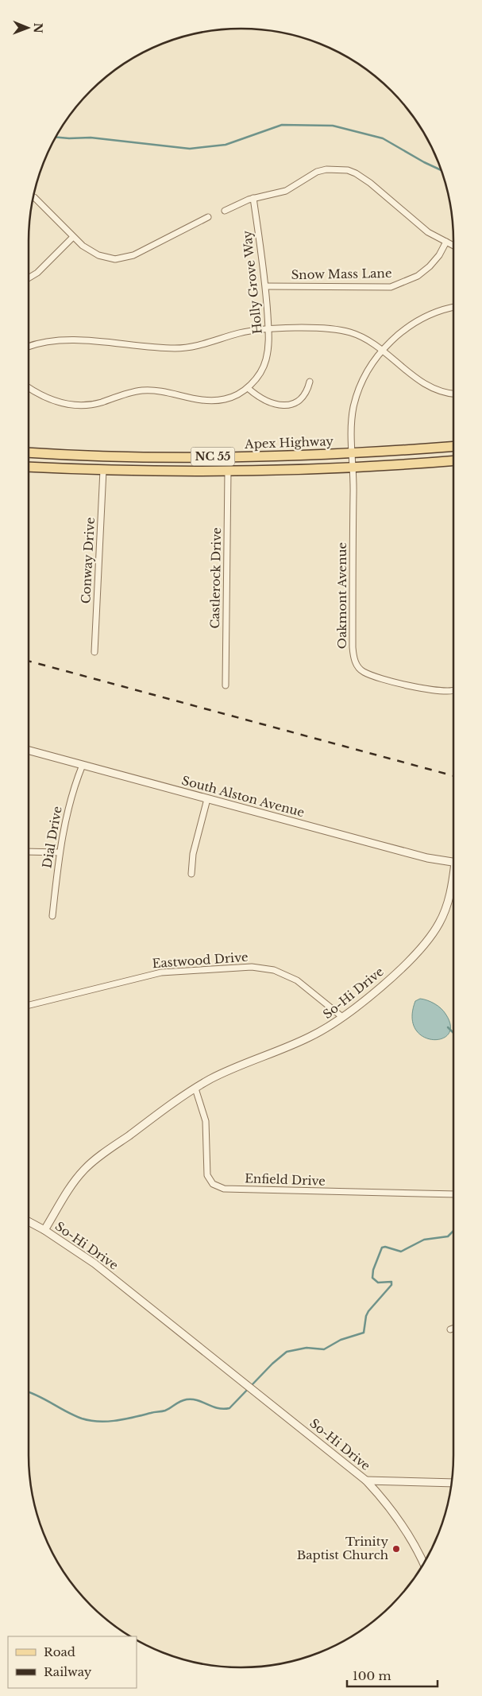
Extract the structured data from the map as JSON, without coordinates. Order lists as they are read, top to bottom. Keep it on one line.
{"streets":{"main road":["Apex Highway","NC 55"],"street":["Snow Mass Lane","Holly Grove Way","Conway Drive","Castlerock Drive","Oakmont Avenue","South Alston Avenue","Dial Drive","Eastwood Drive","So-Hi Drive","Enfield Drive"]},"crossings":[["Snow Mass Lane","Holly Grove Way"],["Apex Highway","Oakmont Avenue"],["NC 55","Conway Drive"],["NC 55","Castlerock Drive"],["NC 55","Oakmont Avenue"],["South Alston Avenue","Dial Drive"],["Eastwood Drive","So-Hi Drive"],["So-Hi Drive","Enfield Drive"]],"places":["Trinity Baptist Church"],"legend":["Road","Railway"],"scale_bar":"100 m","north":"right"}
